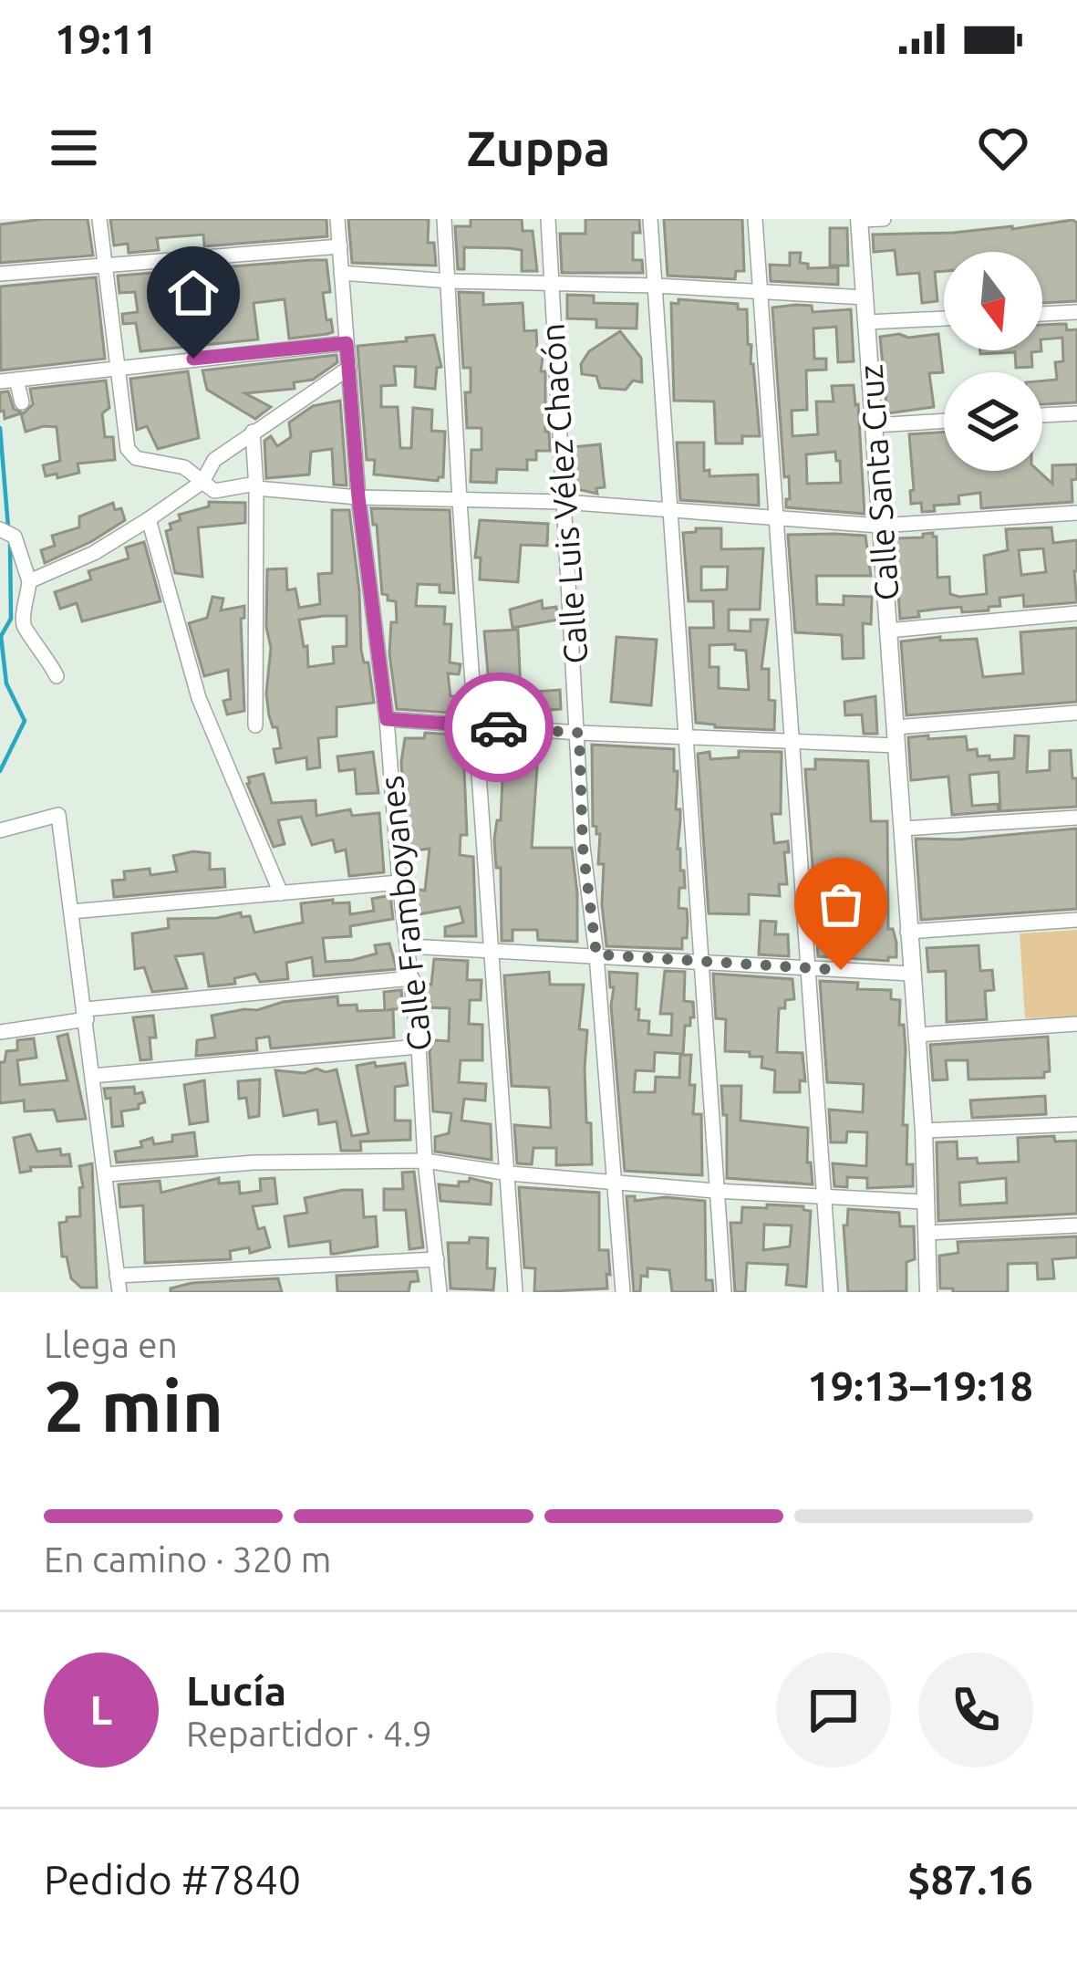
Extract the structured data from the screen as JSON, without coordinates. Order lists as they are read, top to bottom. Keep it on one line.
{"streets":{"street":["Calle Santa Cruz","Calle Luis Vélez Chacón","Calle Framboyanes"]},"north":"bottom","page":{"status":"19:11","header":"Zuppa","heading":["2 min","Llega en","19:13–19:18"],"panel":["Lucía","Repartidor · 4.9","Pedido #7840","$87.16"],"bar":"En camino · 320 m","round":"L"}}
